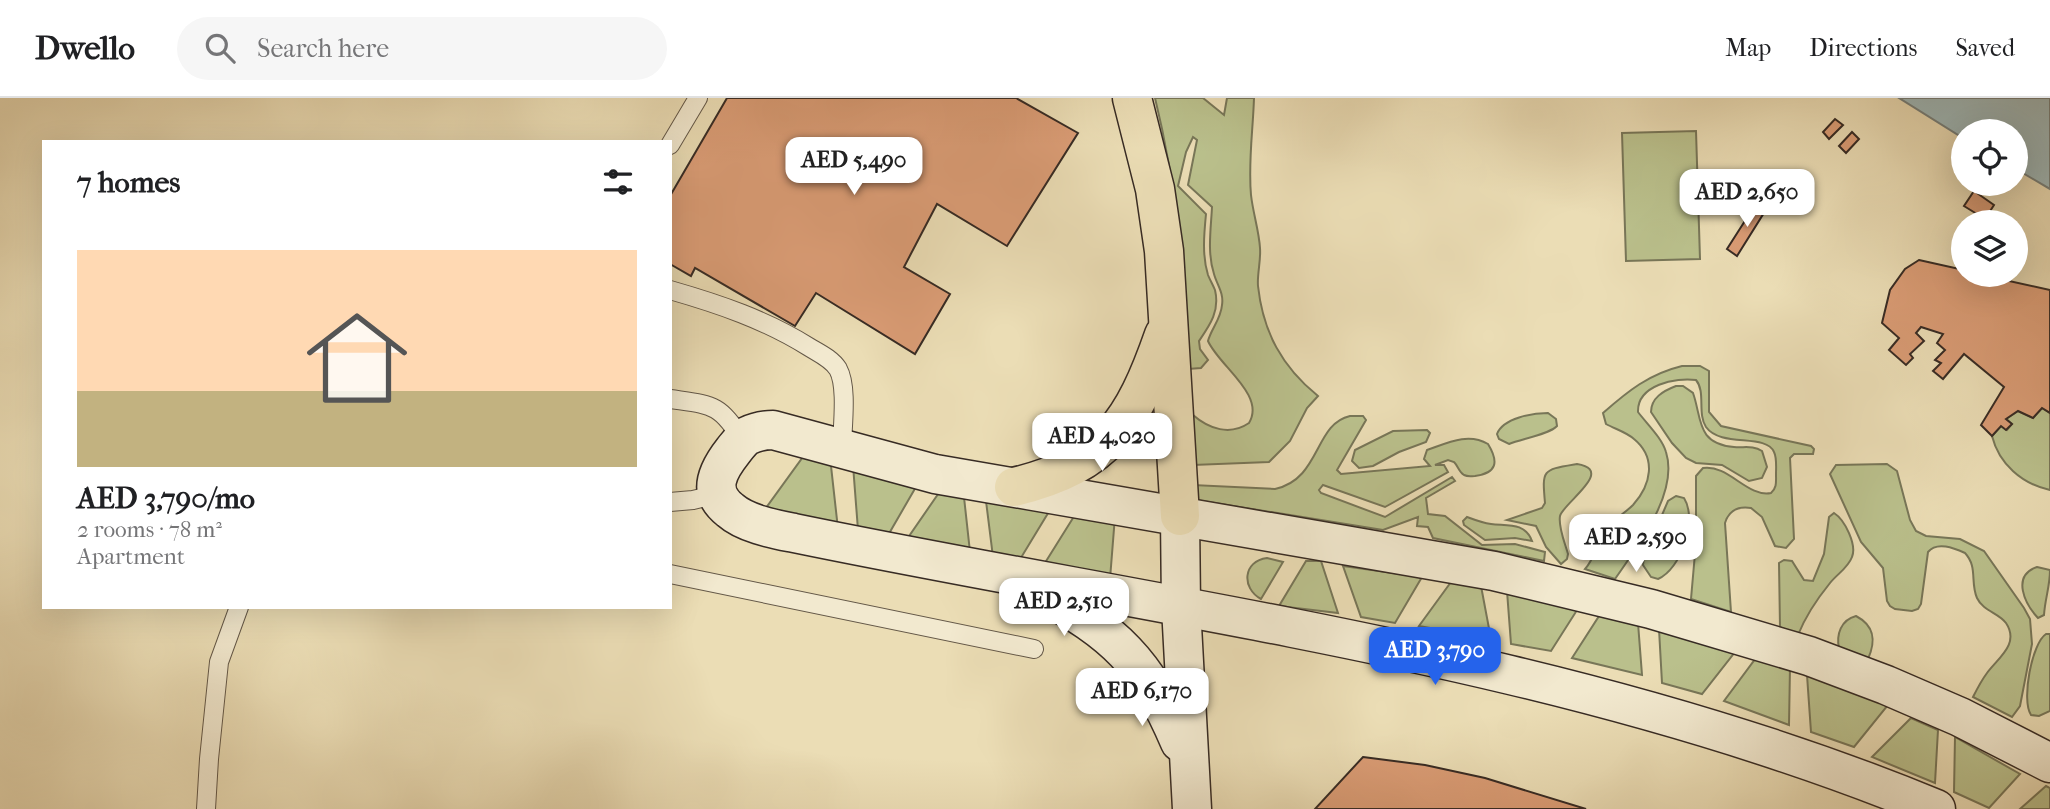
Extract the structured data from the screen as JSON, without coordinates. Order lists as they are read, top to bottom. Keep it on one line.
{"page":{"header":"Dwello","search":"Search here","nav":["Map","Directions","Saved"],"price":["AED 5,490","AED 2,650","AED 4,020","AED 2,590","AED 2,510","AED 3,790","AED 6,170"],"heading":"7 homes","list":[{"name":"AED 3,790/mo","note":"2 rooms · 78 m² · Apartment"}]}}
